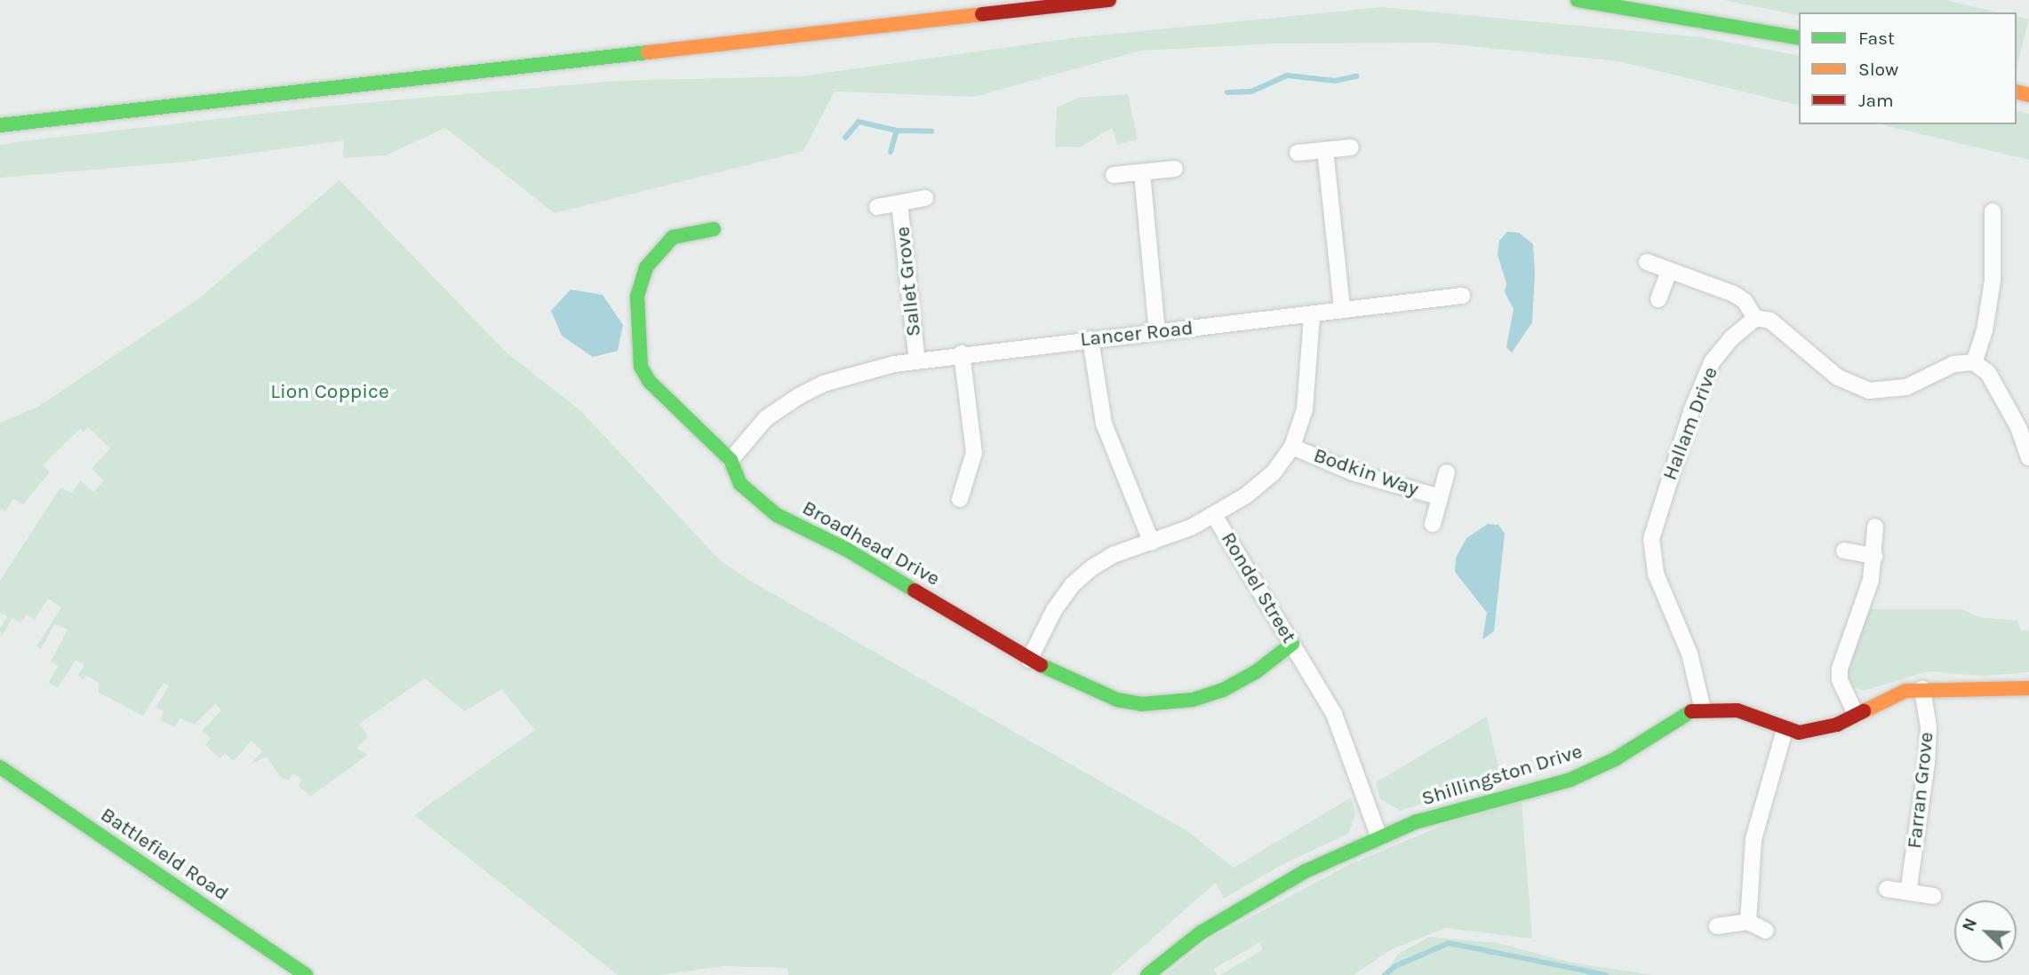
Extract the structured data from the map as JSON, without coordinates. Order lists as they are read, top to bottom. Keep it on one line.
{"streets":{"main road":["Broadhead Drive","Shillingston Drive","Battlefield Road"],"street":["Sallet Grove","Lancer Road","Hallam Drive","Bodkin Way","Rondel Street","Farran Grove"]},"crossings":[["Sallet Grove","Lancer Road"],["Lancer Road","Broadhead Drive"],["Lancer Road","Rondel Street"],["Hallam Drive","Shillingston Drive"],["Bodkin Way","Rondel Street"],["Broadhead Drive","Rondel Street"],["Rondel Street","Shillingston Drive"],["Shillingston Drive","Farran Grove"]],"parks":["Lion Coppice"],"legend":["Fast","Slow","Jam"],"north":"top left"}
